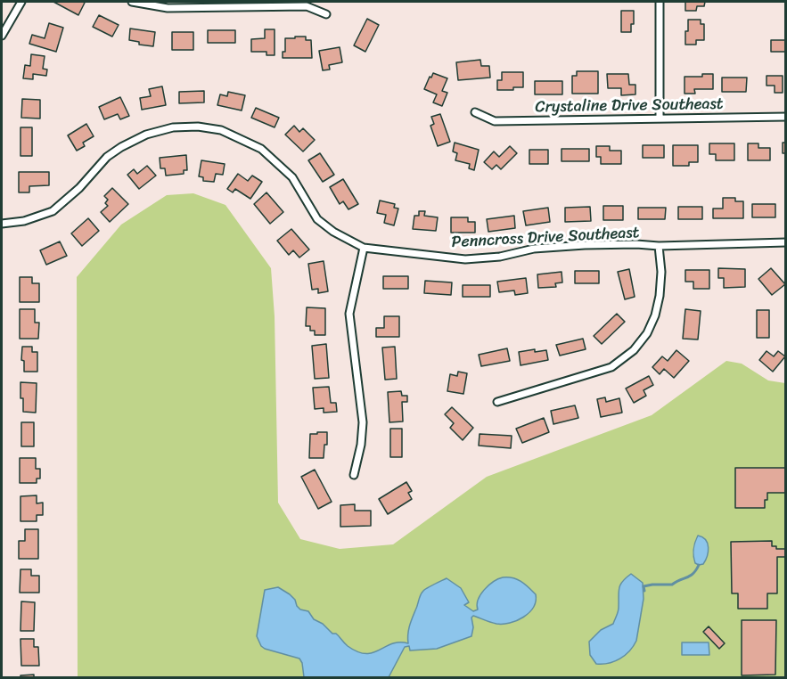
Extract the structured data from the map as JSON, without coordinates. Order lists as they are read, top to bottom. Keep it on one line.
{"streets":{"street":["Crystaline Drive Southeast","Penncross Drive Southeast"]}}
